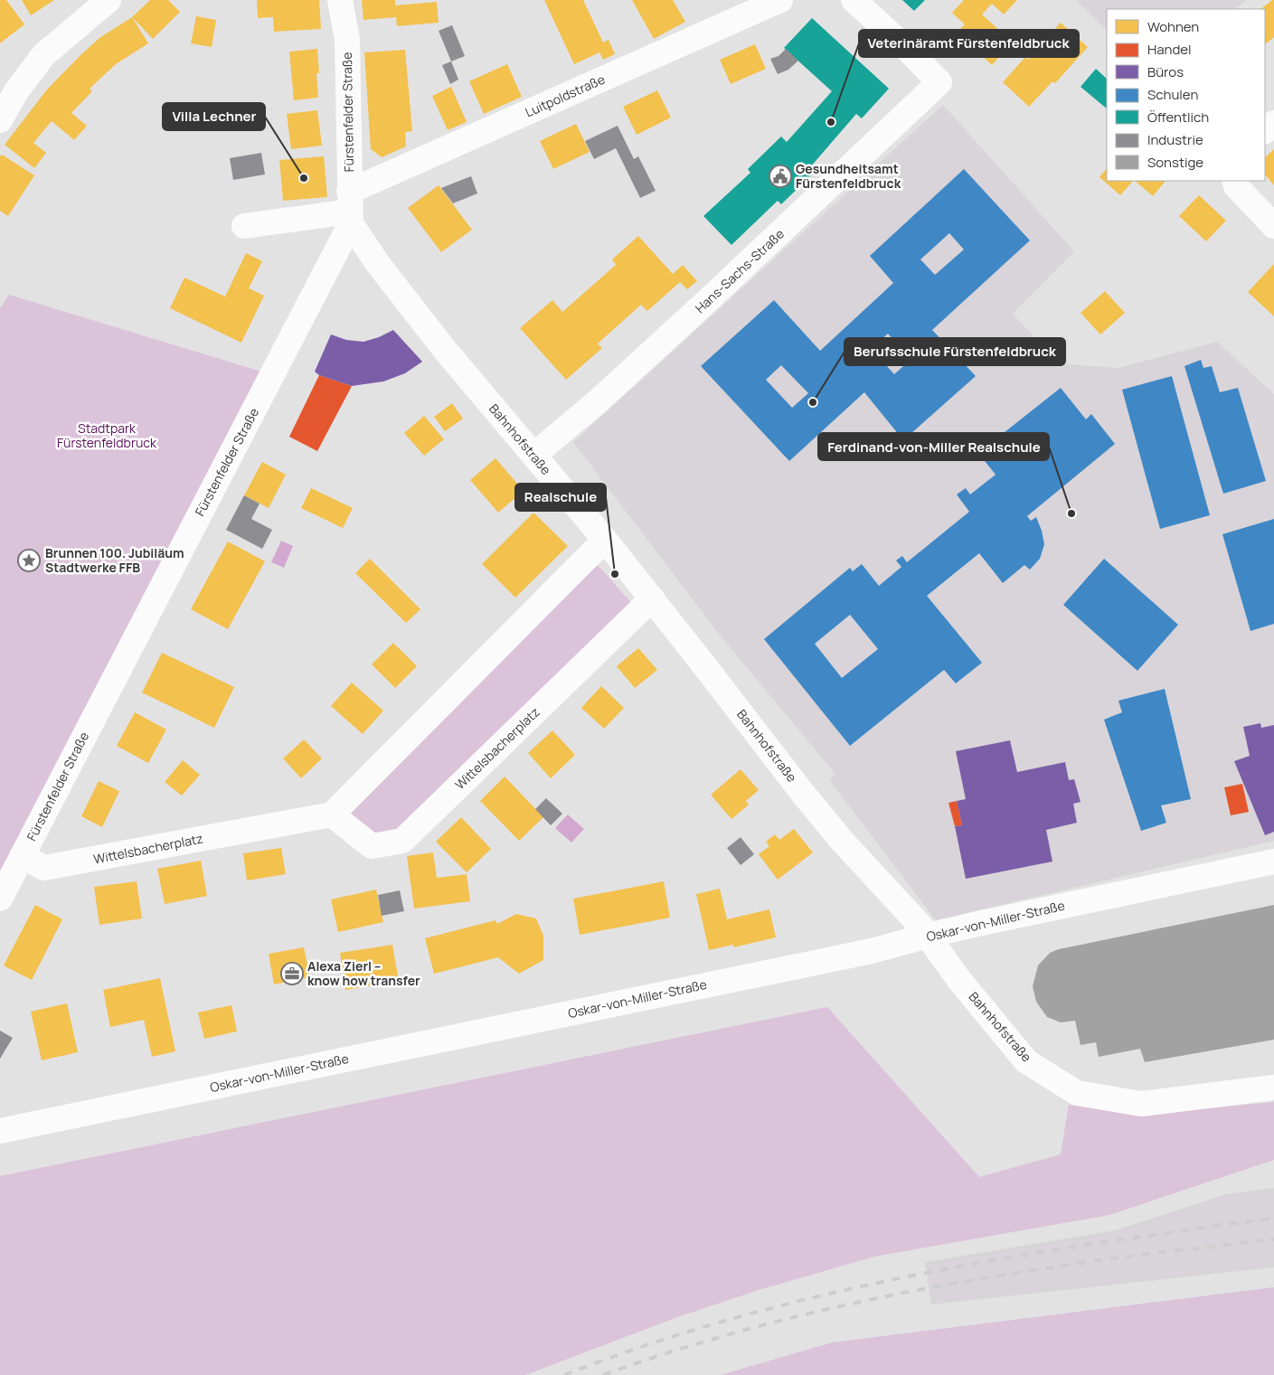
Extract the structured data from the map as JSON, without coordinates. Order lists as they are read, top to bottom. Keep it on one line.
{"streets":{"street":["Luitpoldstraße","Fürstenfelder Straße","Hans-Sachs-Straße","Bahnhofstraße","Wittelsbacherplatz","Oskar-von-Miller-Straße"]},"crossings":[["Luitpoldstraße","Fürstenfelder Straße"],["Luitpoldstraße","Bahnhofstraße"],["Fürstenfelder Straße","Bahnhofstraße"],["Fürstenfelder Straße","Wittelsbacherplatz"],["Hans-Sachs-Straße","Bahnhofstraße"],["Bahnhofstraße","Wittelsbacherplatz"],["Bahnhofstraße","Oskar-von-Miller-Straße"]],"parks":["Stadtpark Fürstenfeldbruck"],"places":{"other":["Veterinäramt Fürstenfeldbruck","Villa Lechner","Berufsschule Fürstenfeldbruck","Ferdinand-von-Miller Realschule","Realschule"],"public building":["Gesundheitsamt Fürstenfeldbruck"],"place":["Brunnen 100. Jubiläum Stadtwerke FFB"],"office":["Alexa Zierl – know how transfer"]},"legend":["Wohnen","Handel","Büros","Schulen","Öffentlich","Industrie","Sonstige"]}
